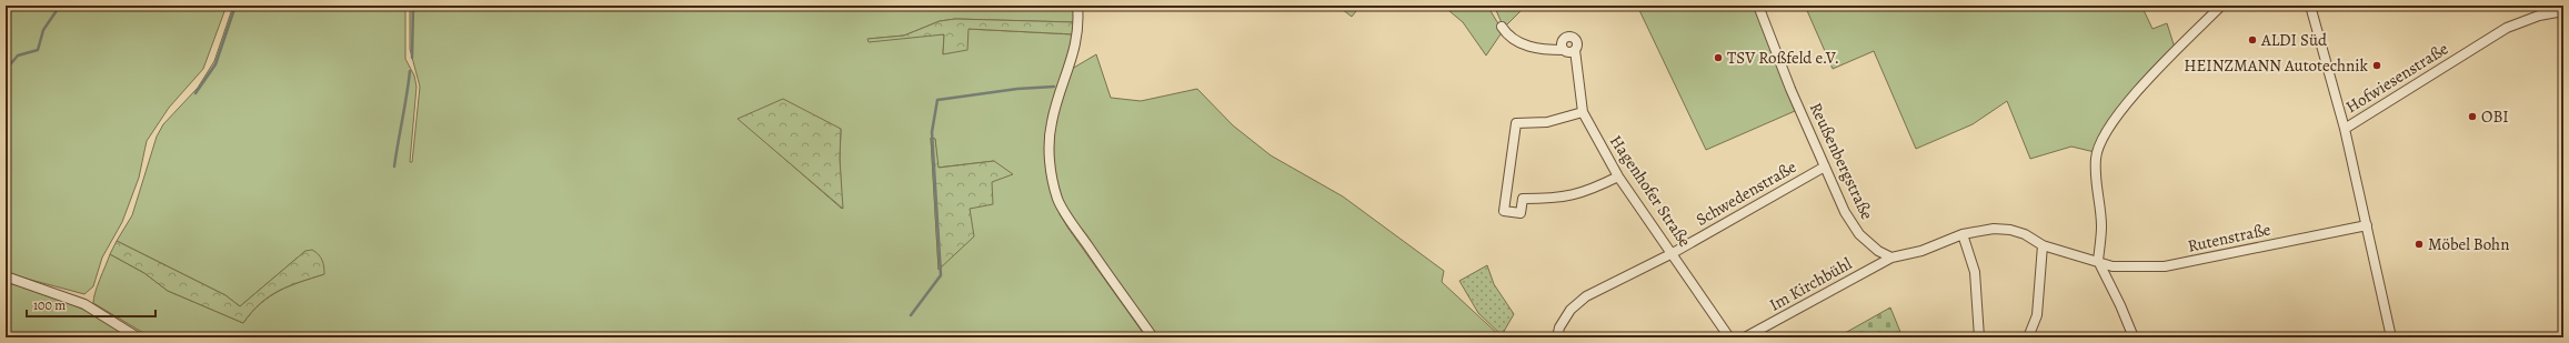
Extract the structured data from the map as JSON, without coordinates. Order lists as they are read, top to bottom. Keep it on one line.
{"streets":{"street":["Hofwiesenstraße","Reußenbergstraße","Hagenhofer Straße","Schwedenstraße","Rutenstraße","Im Kirchbühl"]},"crossings":[["Hofwiesenstraße","Rutenstraße"],["Reußenbergstraße","Schwedenstraße"],["Reußenbergstraße","Im Kirchbühl"],["Hagenhofer Straße","Schwedenstraße"]],"places":["ALDI Süd","TSV Roßfeld e.V.","HEINZMANN Autotechnik","OBI","Möbel Bohn"],"scale_bar":"100 m"}
